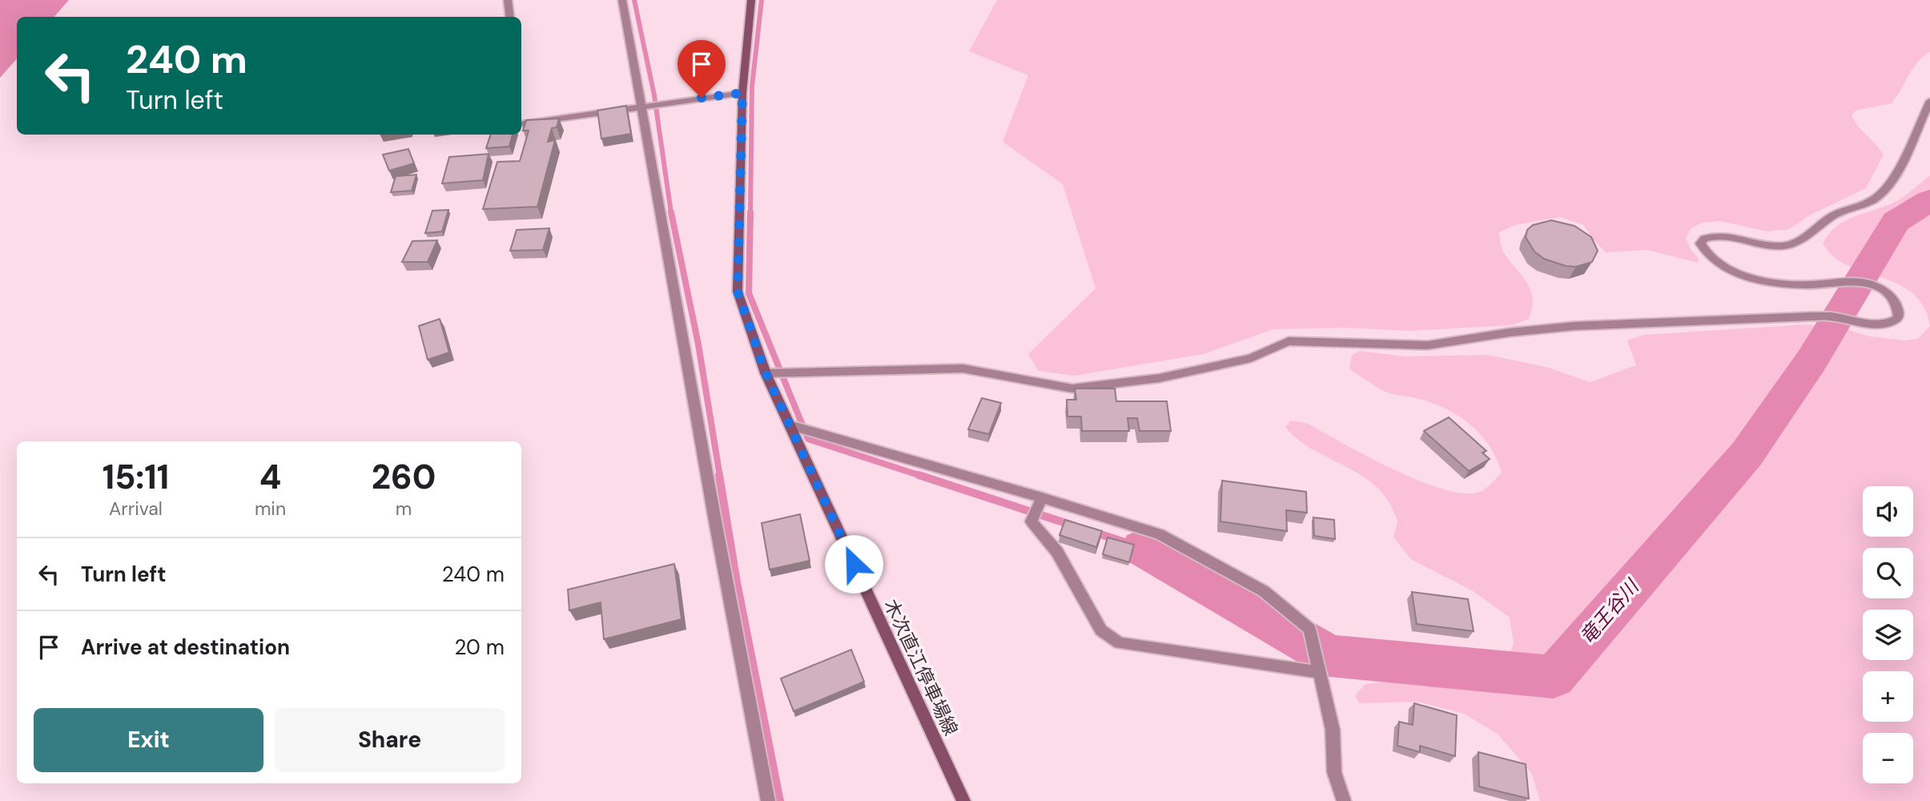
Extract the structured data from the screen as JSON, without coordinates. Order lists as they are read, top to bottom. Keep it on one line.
{"streets":{"main road":["木次直江停車場線"]},"water":["竜王谷川"],"page":{"turn":["240 m","Turn left"],"eta":["15:11","Arrival","4","min","260","m"],"map_buttons":["+","−"],"list":[{"name":"Turn left","value":"240 m"},{"name":"Arrive at destination","value":"20 m"}],"buttons":["Exit","Share"]}}
